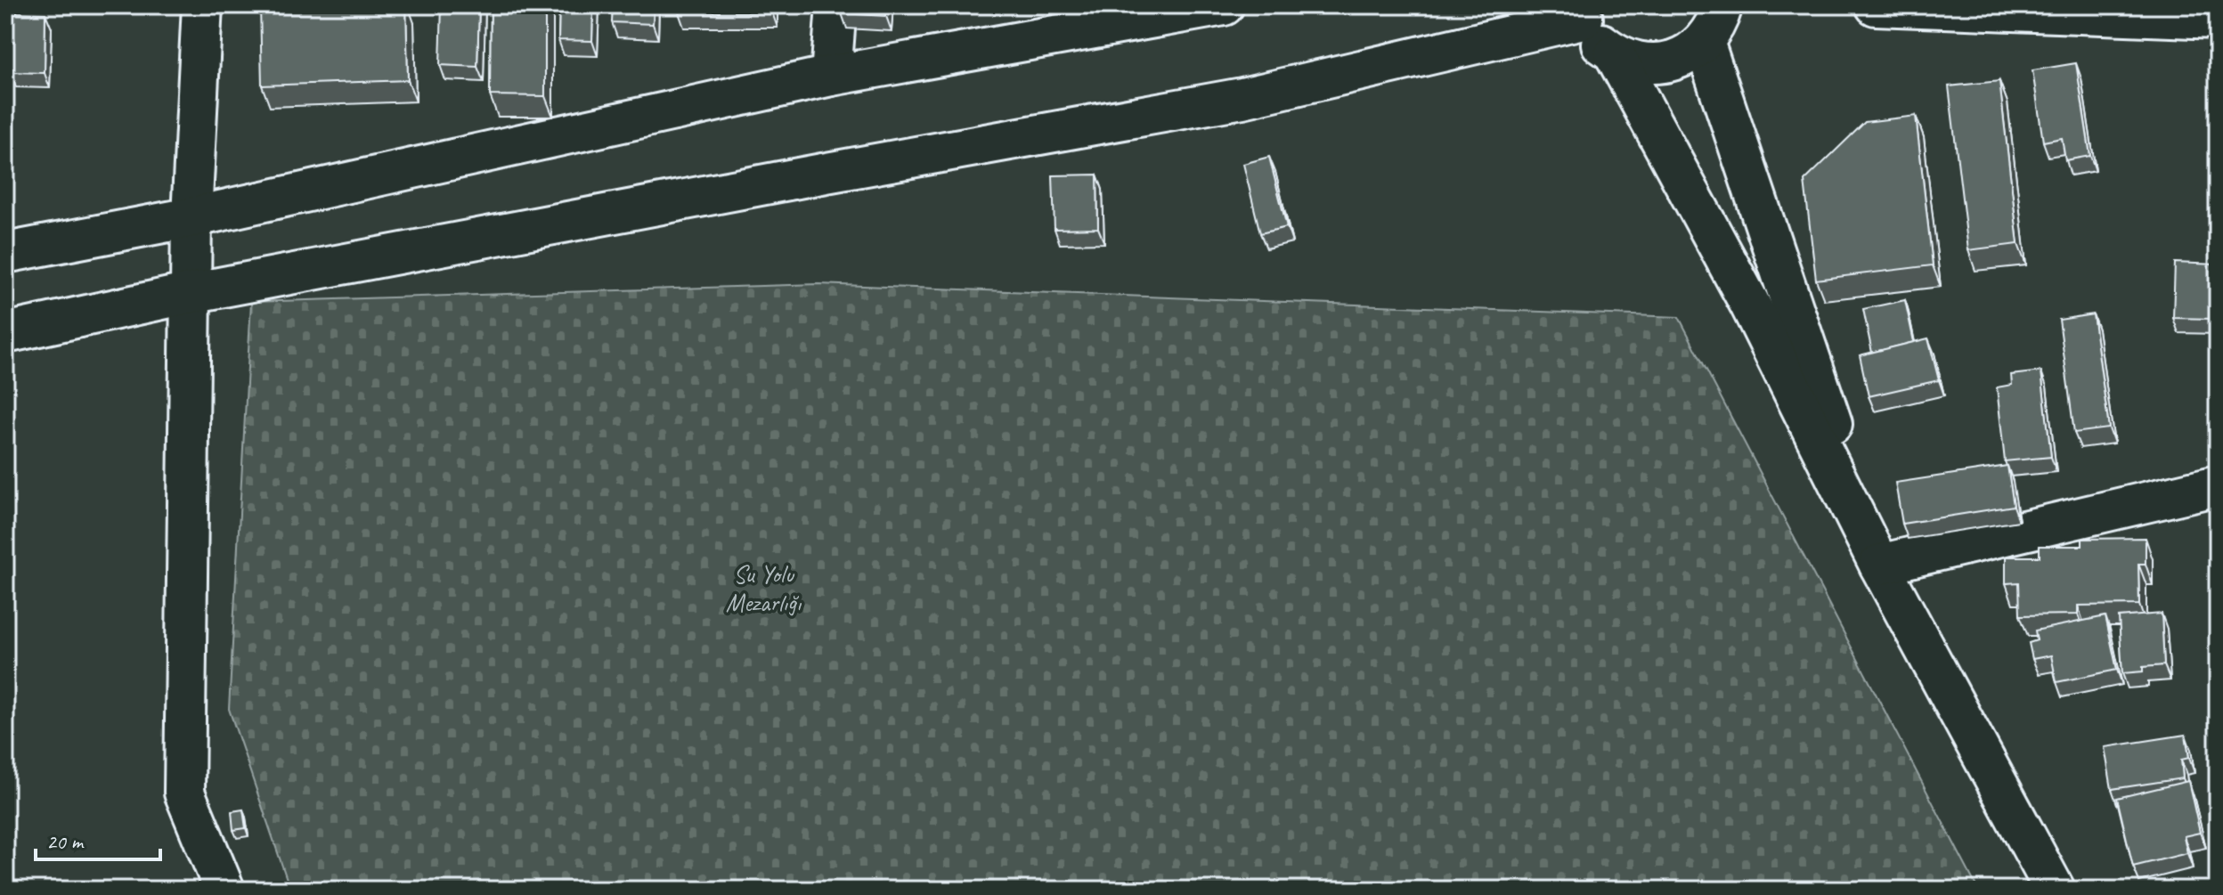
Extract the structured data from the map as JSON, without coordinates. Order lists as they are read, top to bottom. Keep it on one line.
{"parks":["Su Yolu Mezarlığı"],"scale_bar":"20 m"}
